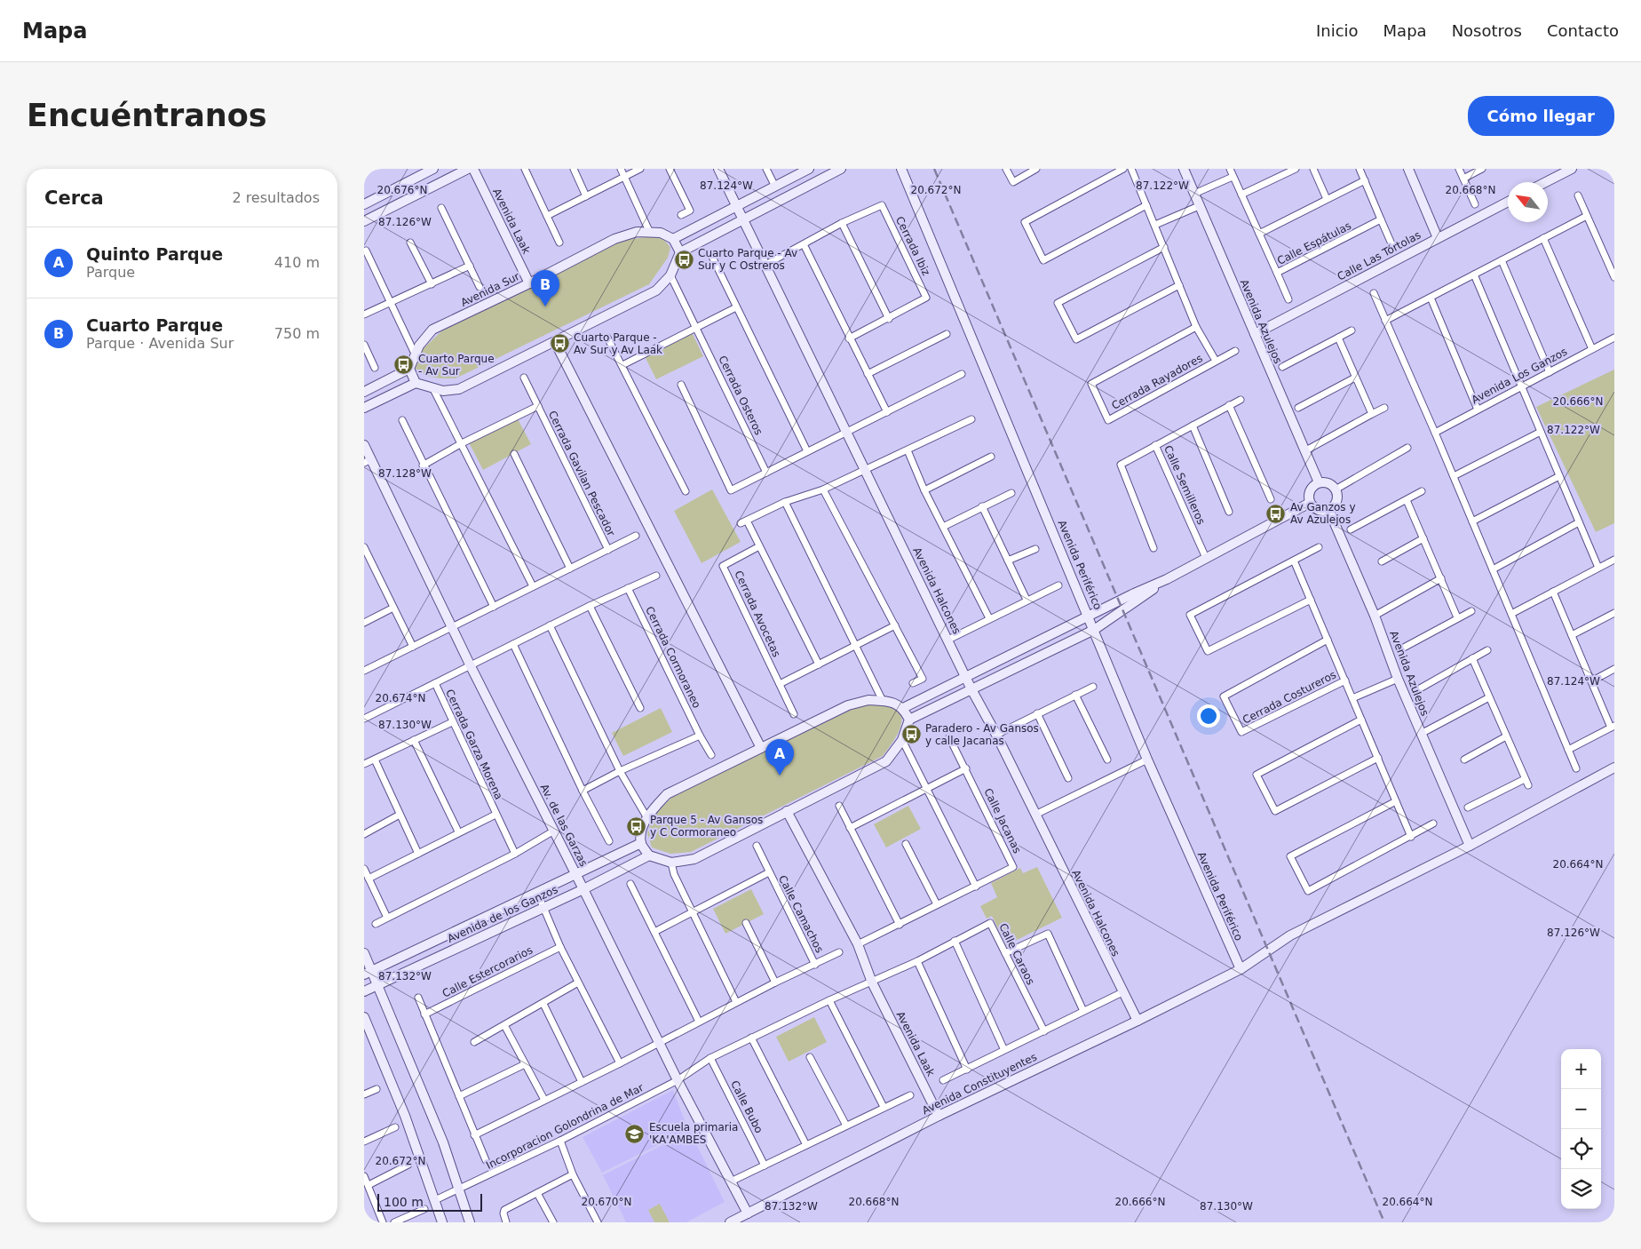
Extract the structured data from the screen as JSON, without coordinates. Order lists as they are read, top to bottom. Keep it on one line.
{"streets":{"main road":["Avenida Laak","Calle Las Tórtolas","Avenida Sur","Avenida Azulejos","Avenida Periférico","Avenida Halcones","Av. de las Garzas","Avenida de los Ganzos","Avenida Constituyentes"],"street":["Calle Espátulas","Cerrada Ibiz","Avenida Los Ganzos","Cerrada Rayadores","Cerrada Osteros","Cerrada Gavilan Pescador","Calle Semilleros","Cerrada Avocetas","Cerrada Cormoraneo","Cerrada Costureros","Cerrada Garza Morena","Calle Jacanas","Calle Camachos","Calle Caraos","Calle Estercorarios","Calle Bubo","Incorporacion Golondrina de Mar"]},"crossings":[["Avenida Laak","Avenida Sur"],["Avenida Laak","Calle Jacanas"],["Avenida Laak","Calle Caraos"],["Avenida Laak","Avenida Constituyentes"],["Cerrada Ibiz","Avenida Halcones"],["Calle Las Tórtolas","Avenida Azulejos"],["Avenida Azulejos","Avenida Constituyentes"],["Cerrada Gavilan Pescador","Av. de las Garzas"],["Avenida Periférico","Avenida Constituyentes"],["Avenida Halcones","Avenida Constituyentes"],["Cerrada Garza Morena","Av. de las Garzas"],["Av. de las Garzas","Avenida de los Ganzos"],["Av. de las Garzas","Avenida Constituyentes"],["Av. de las Garzas","Incorporacion Golondrina de Mar"]],"places":{"bus stop":["Cuarto Parque - Av Sur y C Ostreros","Cuarto Parque - Av Sur y Av Laak","Cuarto Parque - Av Sur","Av Ganzos y Av Azulejos","Paradero - Av Gansos y calle Jacanas","Parque 5 - Av Gansos y C Cormoraneo"],"school or university":["Escuela primaria 'KA'AMBES"]},"scale_bar":"100 m","north":"top left","page":{"header":"Mapa","nav":["Inicio","Mapa","Nosotros","Contacto"],"buttons":"Cómo llegar","title":"Encuéntranos","heading":["Cerca","2 resultados"],"list":[{"mark":"A","name":"Quinto Parque","note":"Parque","value":"410 m"},{"mark":"B","name":"Cuarto Parque","note":"Parque · Avenida Sur","value":"750 m"}],"pins":["B","A"],"map_buttons":["+","−"],"scale":"100 m"},"coordinates":["87.124°W","87.122°W","20.676°N","20.672°N","20.668°N","87.126°W","20.666°N","87.128°W","20.674°N","87.130°W","20.664°N","87.132°W","20.670°N"]}
